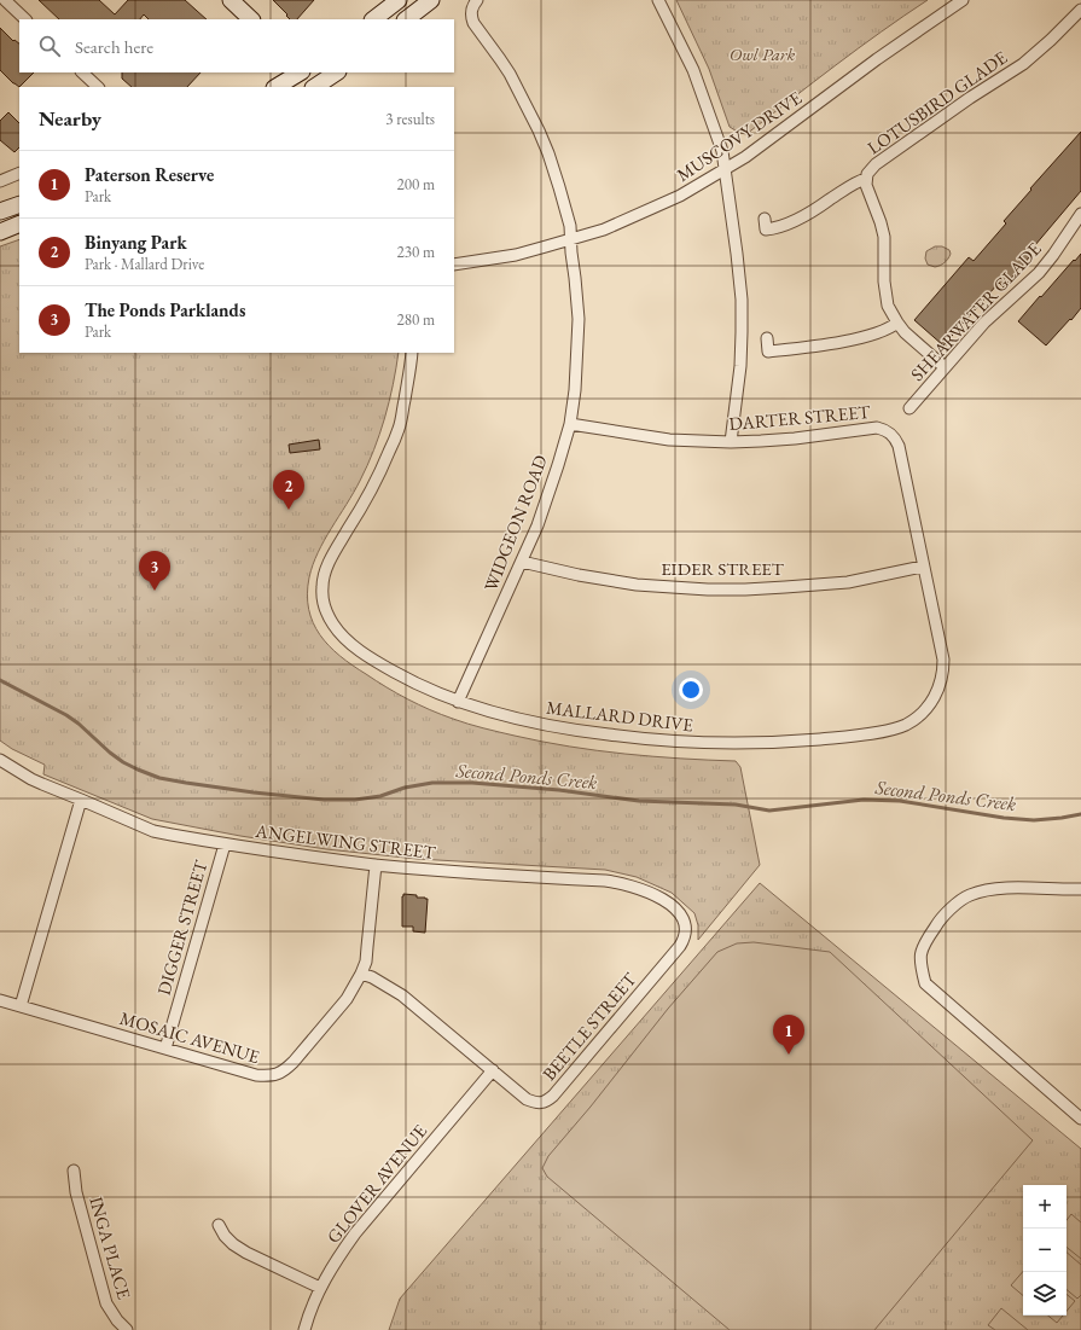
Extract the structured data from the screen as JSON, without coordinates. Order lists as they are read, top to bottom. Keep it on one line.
{"streets":{"street":["LOTUSBIRD GLADE","MUSCOVY DRIVE","SHEARWATER GLADE","DARTER STREET","WIDGEON ROAD","EIDER STREET","MALLARD DRIVE","ANGELWING STREET","DIGGER STREET","BEETLE STREET","MOSAIC AVENUE","GLOVER AVENUE","INGA PLACE"]},"crossings":[["LOTUSBIRD GLADE","SHEARWATER GLADE"],["MUSCOVY DRIVE","WIDGEON ROAD"],["DARTER STREET","WIDGEON ROAD"],["DARTER STREET","MALLARD DRIVE"],["WIDGEON ROAD","EIDER STREET"],["WIDGEON ROAD","MALLARD DRIVE"],["EIDER STREET","MALLARD DRIVE"],["ANGELWING STREET","DIGGER STREET"],["ANGELWING STREET","BEETLE STREET"],["ANGELWING STREET","MOSAIC AVENUE"],["DIGGER STREET","MOSAIC AVENUE"],["BEETLE STREET","MOSAIC AVENUE"],["BEETLE STREET","GLOVER AVENUE"]],"water":["Second Ponds Creek"],"parks":["Owl Park"],"page":{"search":"Search here","heading":["Nearby","3 results"],"list":[{"mark":"1","name":"Paterson Reserve","note":"Park","value":"200 m"},{"mark":"2","name":"Binyang Park","note":"Park · Mallard Drive","value":"230 m"},{"mark":"3","name":"The Ponds Parklands","note":"Park","value":"280 m"}],"pins":["2","3","1"],"map_buttons":["+","−"]}}
